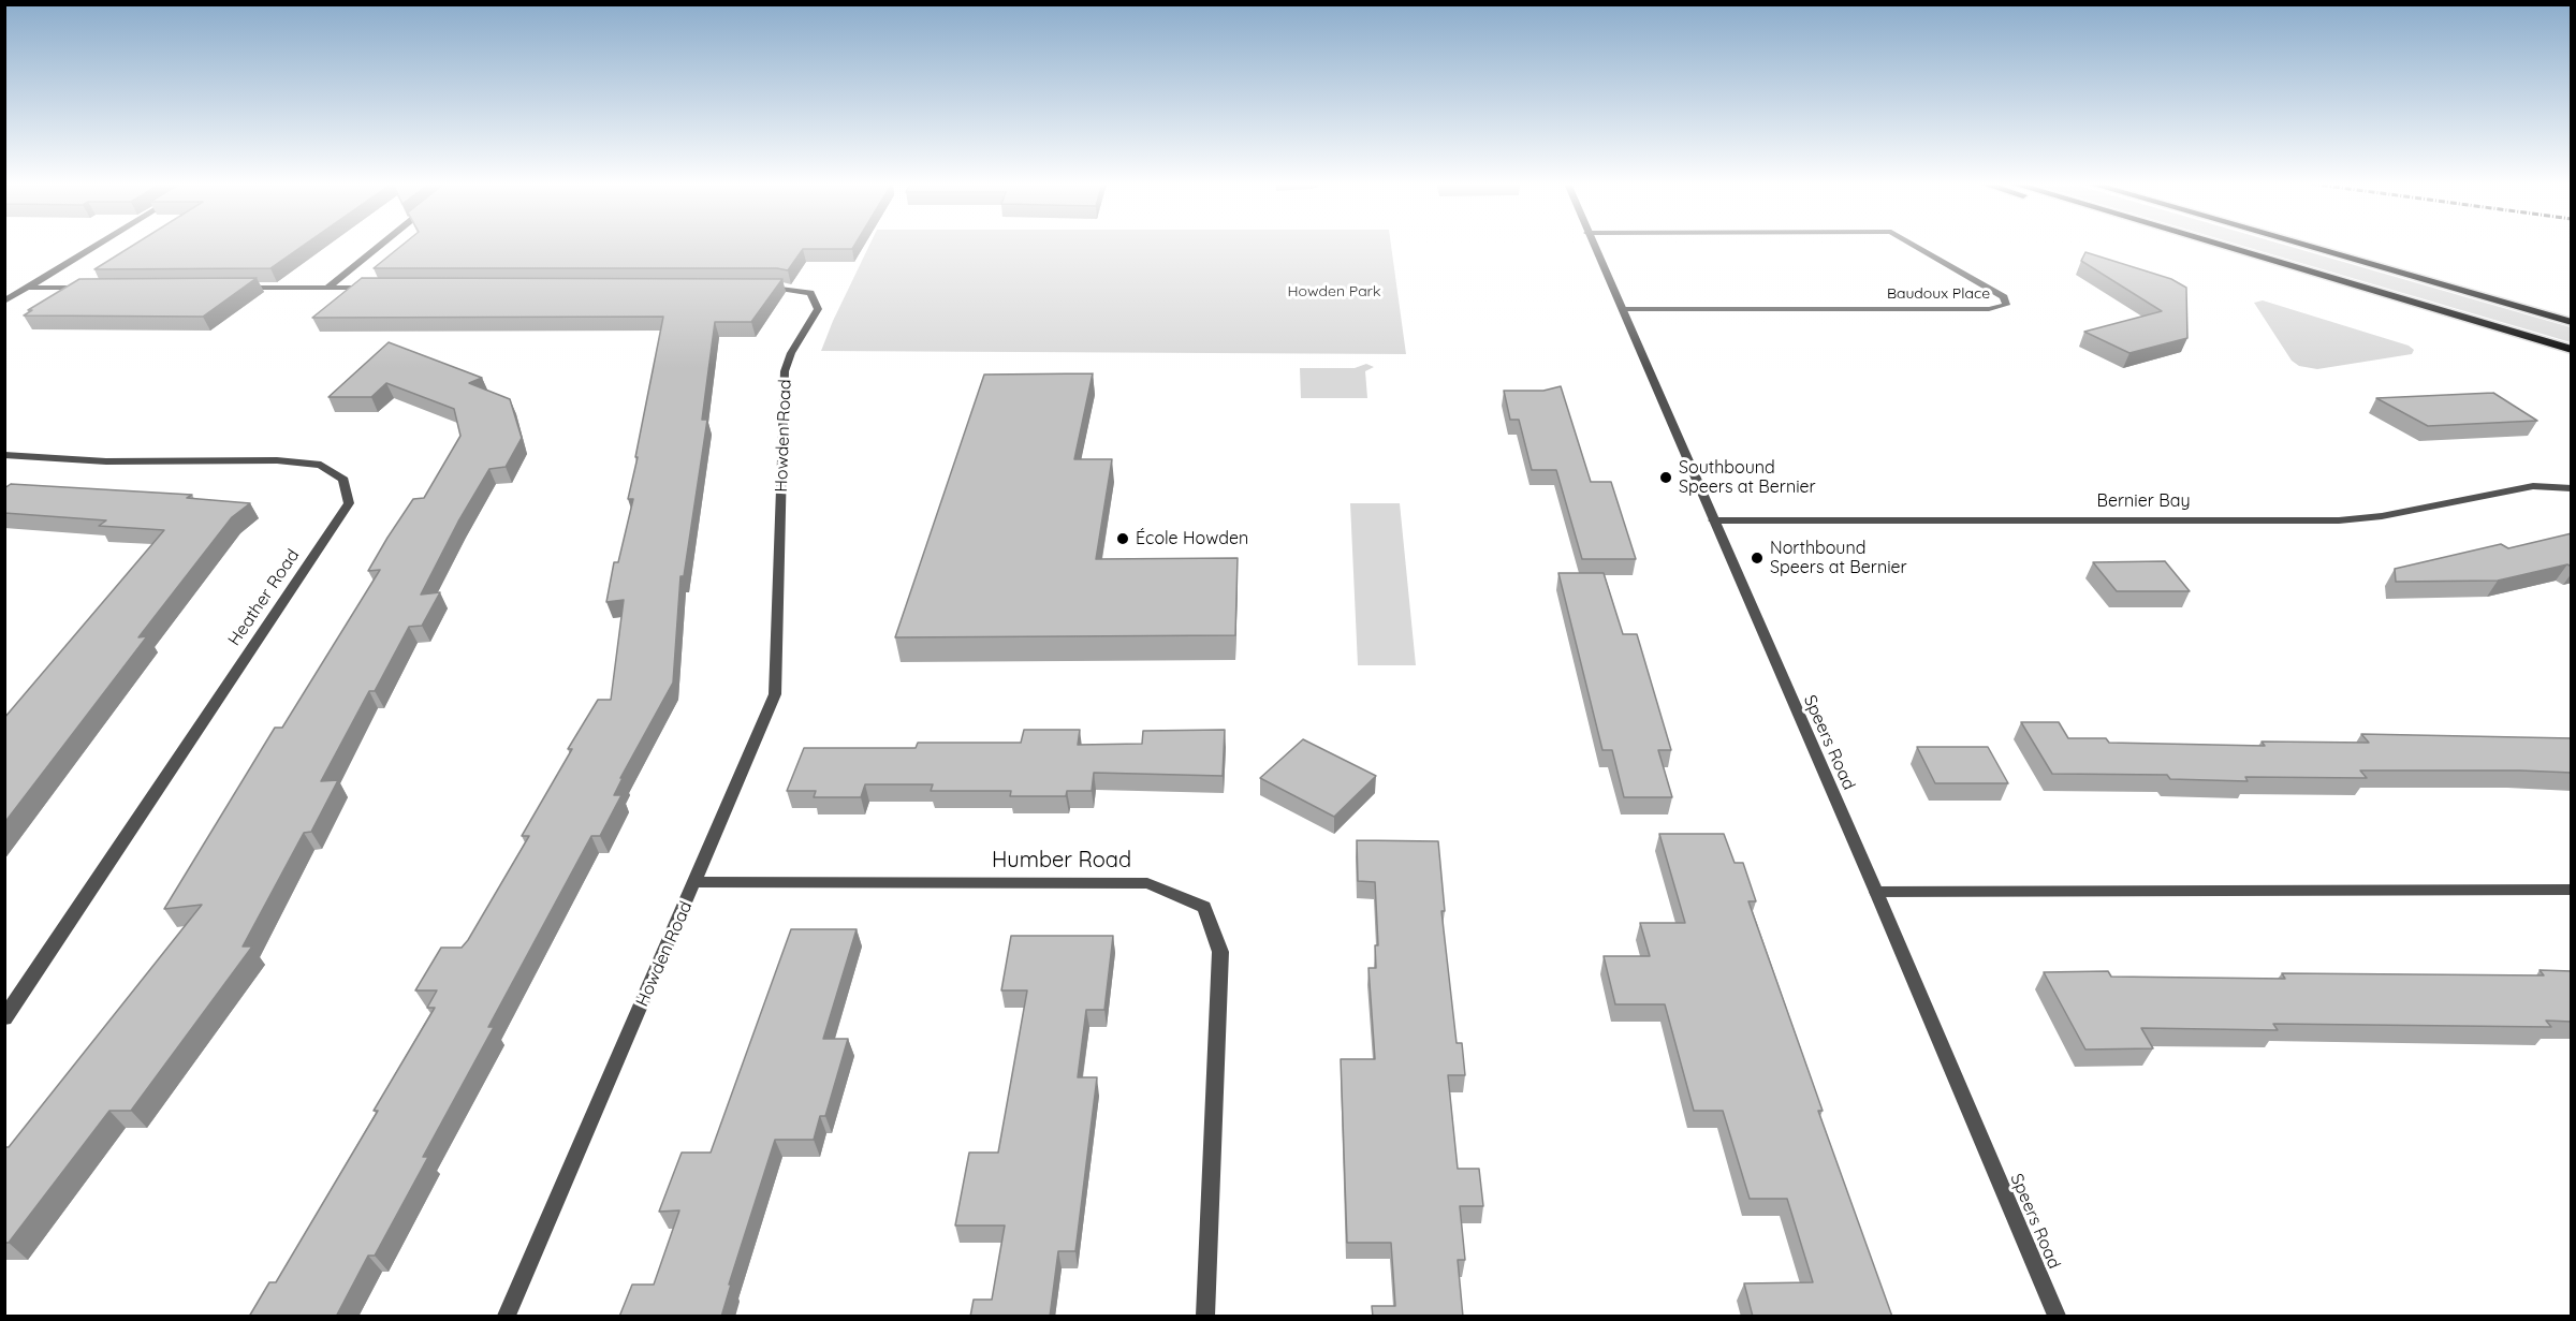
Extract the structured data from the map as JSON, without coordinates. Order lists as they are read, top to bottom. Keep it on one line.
{"streets":{"street":["Baudoux Place","Howden Road","Bernier Bay","Heather Road","Speers Road","Humber Road"]},"crossings":[["Baudoux Place","Speers Road"],["Howden Road","Humber Road"],["Bernier Bay","Speers Road"]],"parks":["Howden Park"],"places":["Southbound Speers at Bernier","École Howden","Northbound Speers at Bernier"]}
